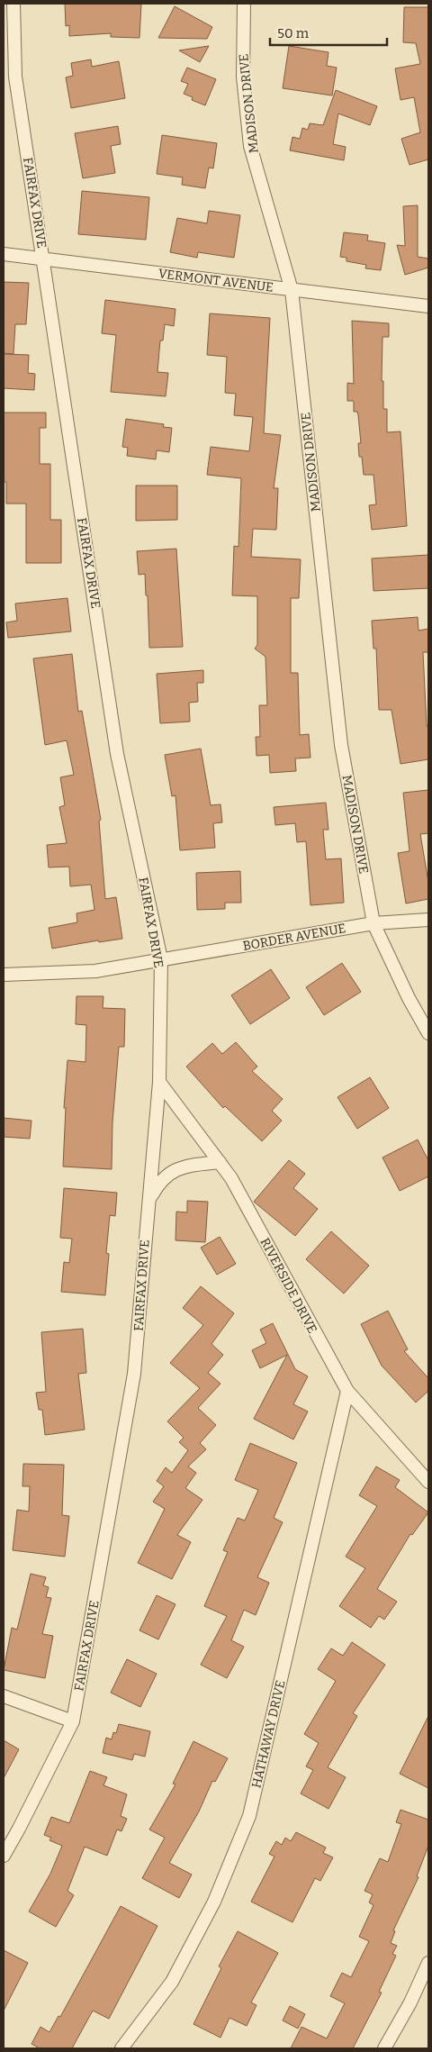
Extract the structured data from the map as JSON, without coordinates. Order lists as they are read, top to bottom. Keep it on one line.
{"streets":{"street":["MADISON DRIVE","FAIRFAX DRIVE","VERMONT AVENUE","BORDER AVENUE","RIVERSIDE DRIVE","HATHAWAY DRIVE"]},"crossings":[["MADISON DRIVE","VERMONT AVENUE"],["MADISON DRIVE","BORDER AVENUE"],["FAIRFAX DRIVE","VERMONT AVENUE"],["FAIRFAX DRIVE","BORDER AVENUE"],["FAIRFAX DRIVE","RIVERSIDE DRIVE"],["RIVERSIDE DRIVE","HATHAWAY DRIVE"]],"scale_bar":"50 m"}
